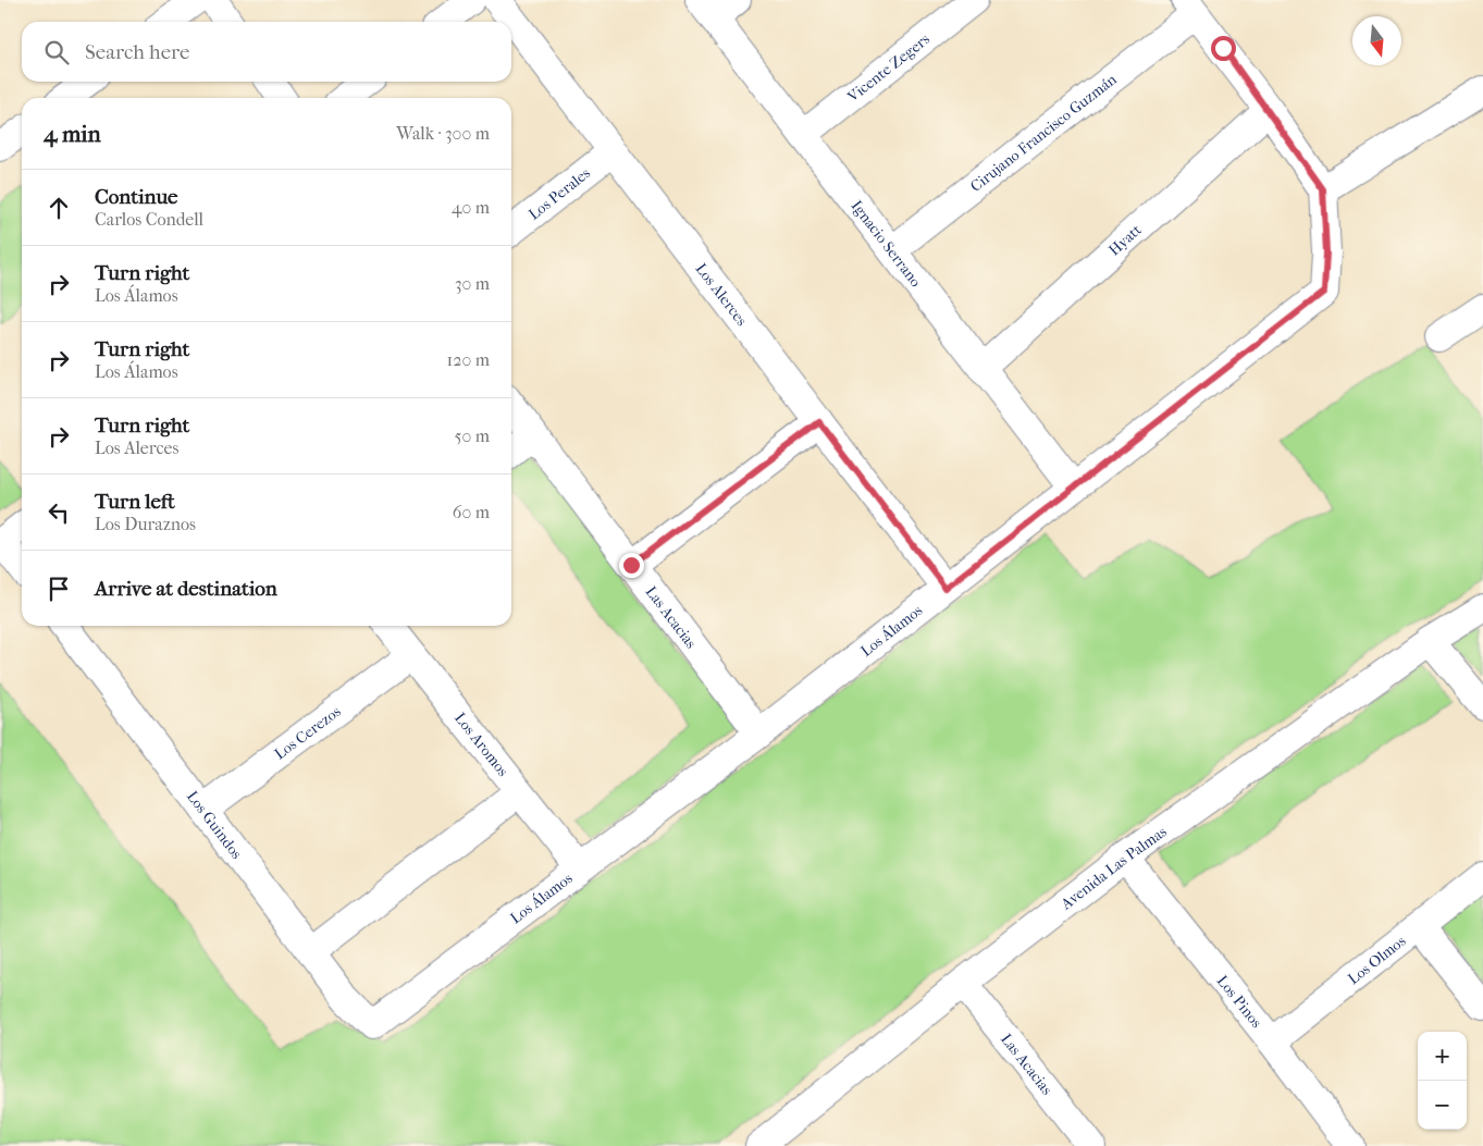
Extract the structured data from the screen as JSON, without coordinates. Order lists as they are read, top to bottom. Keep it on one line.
{"streets":{"street":["Vicente Zegers","Cirujano Francisco Guzmán","Los Perales","Hyatt","Ignacio Serrano","Los Alerces","Las Acacias","Los Álamos","Los Cerezos","Los Aromos","Los Guindos","Avenida Las Palmas","Los Olmos","Los Pinos"]},"crossings":[["Vicente Zegers","Ignacio Serrano"],["Cirujano Francisco Guzmán","Ignacio Serrano"],["Los Perales","Los Alerces"],["Hyatt","Ignacio Serrano"],["Ignacio Serrano","Los Álamos"],["Los Alerces","Los Álamos"],["Las Acacias","Los Álamos"],["Las Acacias","Avenida Las Palmas"],["Los Álamos","Los Aromos"],["Los Álamos","Los Guindos"],["Los Cerezos","Los Aromos"],["Los Cerezos","Los Guindos"],["Avenida Las Palmas","Los Pinos"],["Los Olmos","Los Pinos"]],"north":"bottom","page":{"search":"Search here","heading":["4 min","Walk · 300 m"],"list":[["Continue","Carlos Condell","40 m"],["Turn right","Los Álamos","30 m"],["Turn right","Los Álamos","120 m"],["Turn right","Los Alerces","50 m"],["Turn left","Los Duraznos","60 m"],"Arrive at destination"],"map_buttons":["+","−"]}}
